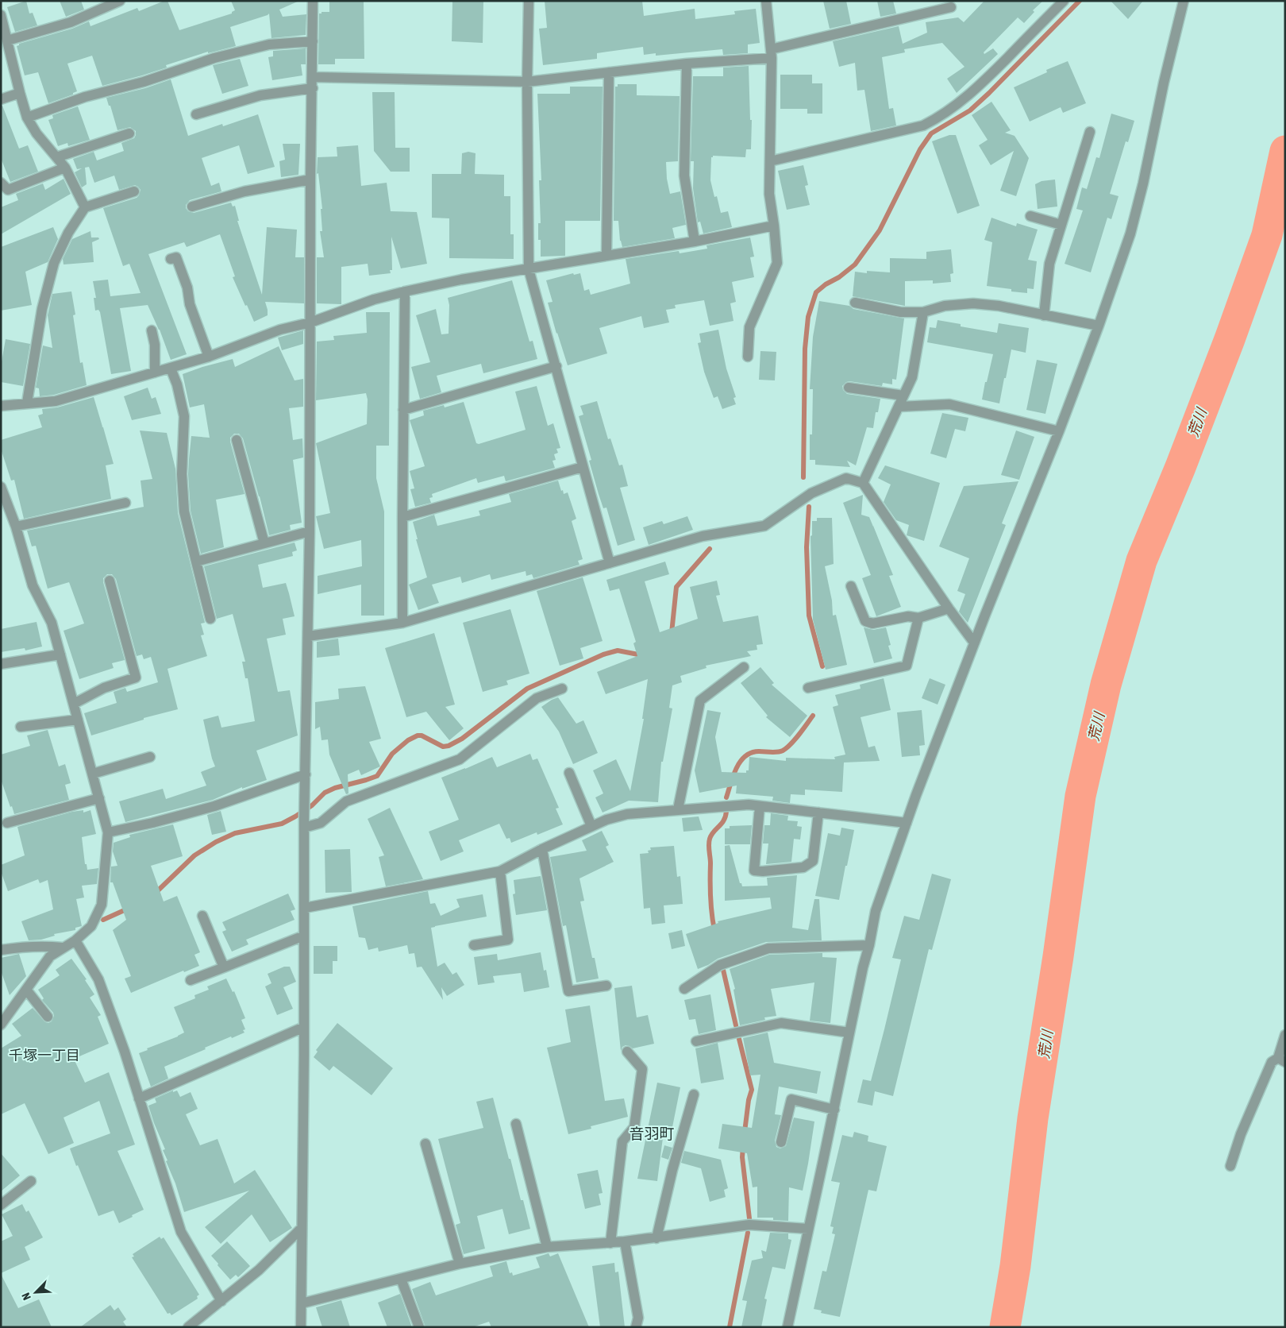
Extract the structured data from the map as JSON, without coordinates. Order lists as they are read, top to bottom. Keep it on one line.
{"districts":["千塚一丁目","音羽町"],"water":["荒川"],"north":"bottom left"}
